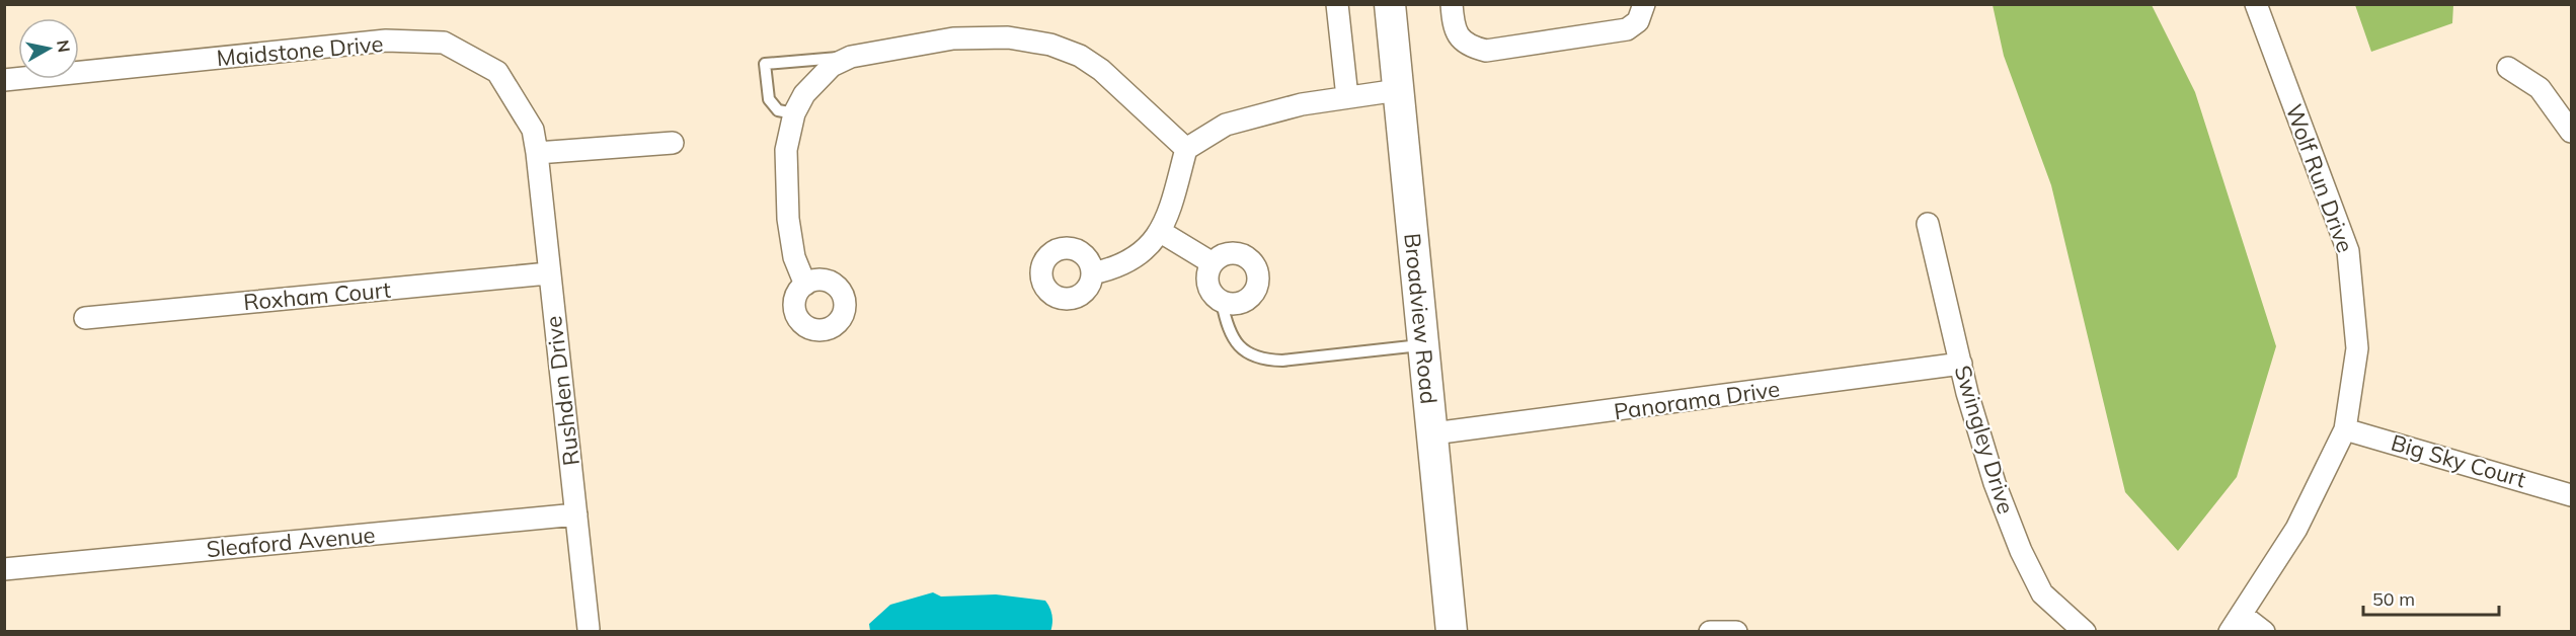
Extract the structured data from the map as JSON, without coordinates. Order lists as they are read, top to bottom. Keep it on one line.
{"streets":{"street":["Maidstone Drive","Wolf Run Drive","Roxham Court","Broadview Road","Rushden Drive","Panorama Drive","Swingley Drive","Big Sky Court","Sleaford Avenue"]},"crossings":[["Maidstone Drive","Rushden Drive"],["Wolf Run Drive","Big Sky Court"],["Roxham Court","Rushden Drive"],["Broadview Road","Panorama Drive"],["Rushden Drive","Sleaford Avenue"],["Panorama Drive","Swingley Drive"]],"scale_bar":"50 m","north":"right"}
